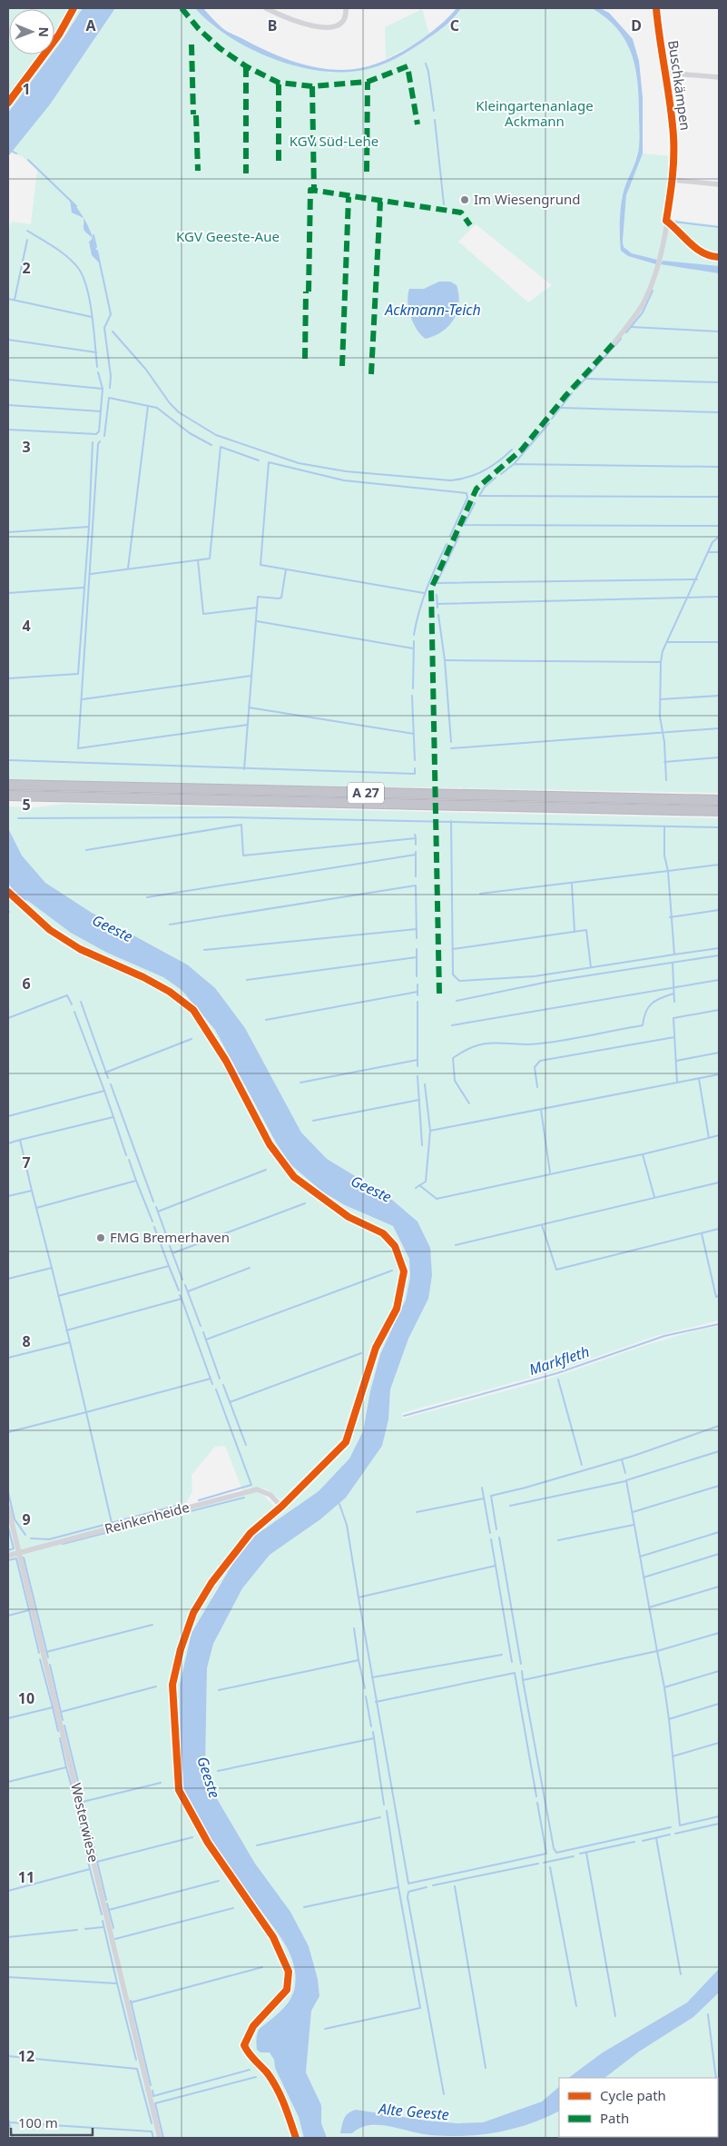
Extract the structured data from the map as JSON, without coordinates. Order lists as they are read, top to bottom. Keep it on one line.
{"streets":{"highway":["A 27"],"street":["Buschkämpen","Reinkenheide","Westerwiese"]},"crossings":[["Reinkenheide","Westerwiese"]],"water":["Ackmann-Teich","Geeste","Markfleth","Alte Geeste"],"parks":["Kleingartenanlage Ackmann","KGV Süd-Lehe","KGV Geeste-Aue"],"places":["Im Wiesengrund","FMG Bremerhaven"],"legend":["Cycle path","Path"],"scale_bar":"100 m","north":"right","grid":{"columns":["A","B","C","D"],"rows":["1","2","3","4","5","6","7","8","9","10","11","12"]}}
